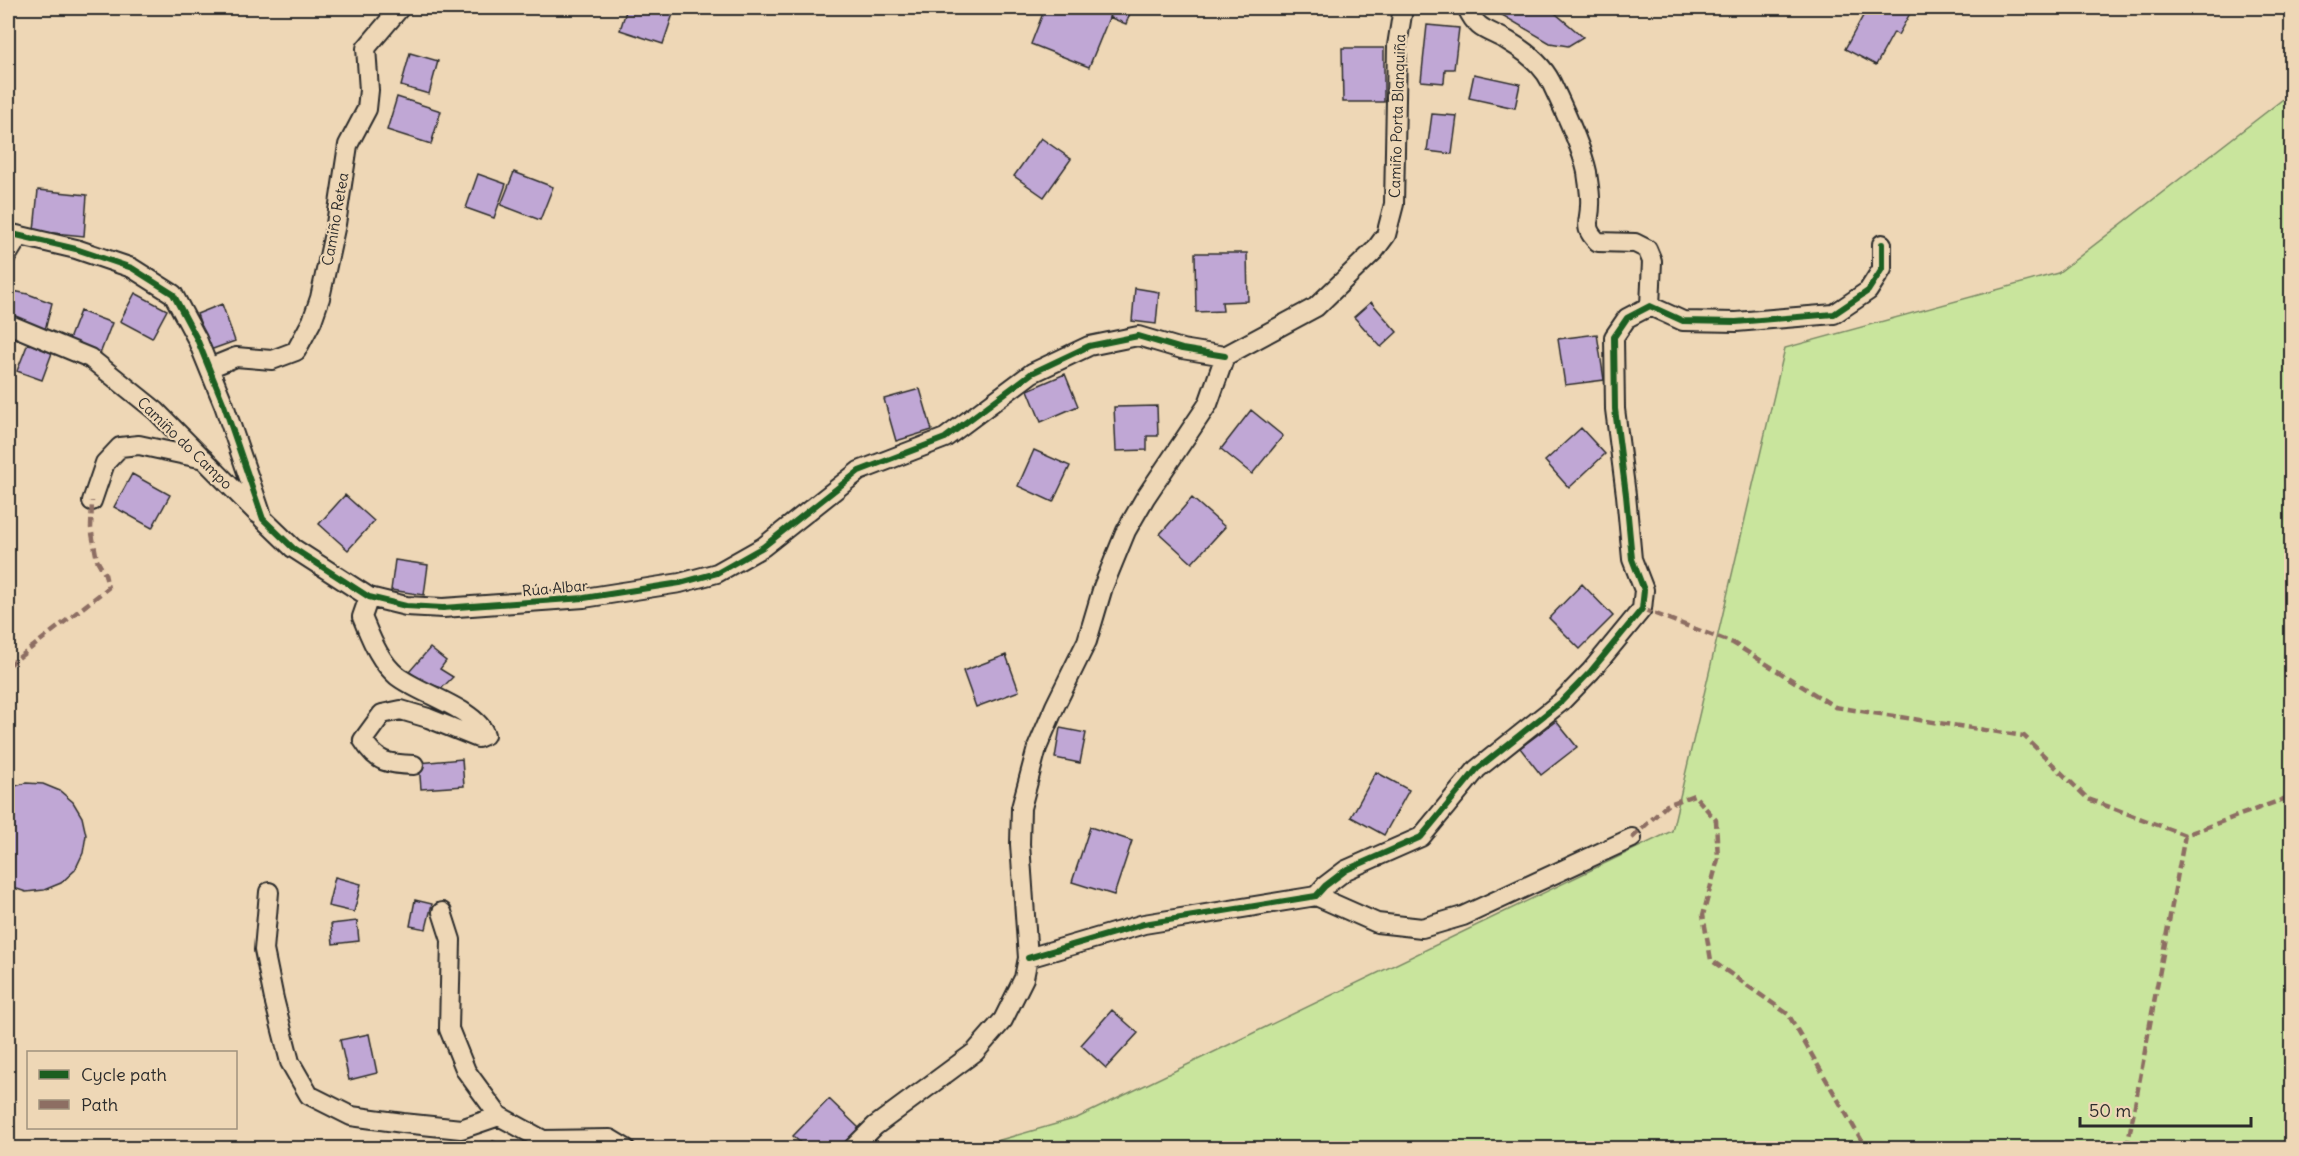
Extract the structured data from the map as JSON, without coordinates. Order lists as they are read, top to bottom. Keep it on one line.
{"streets":{"street":["Camiño Porta Blanquiña","Camiño Retea","Camiño do Campo","Rúa Albar"]},"crossings":[["Camiño Porta Blanquiña","Rúa Albar"],["Camiño Retea","Rúa Albar"],["Camiño do Campo","Rúa Albar"]],"legend":["Cycle path","Path"],"scale_bar":"50 m"}
